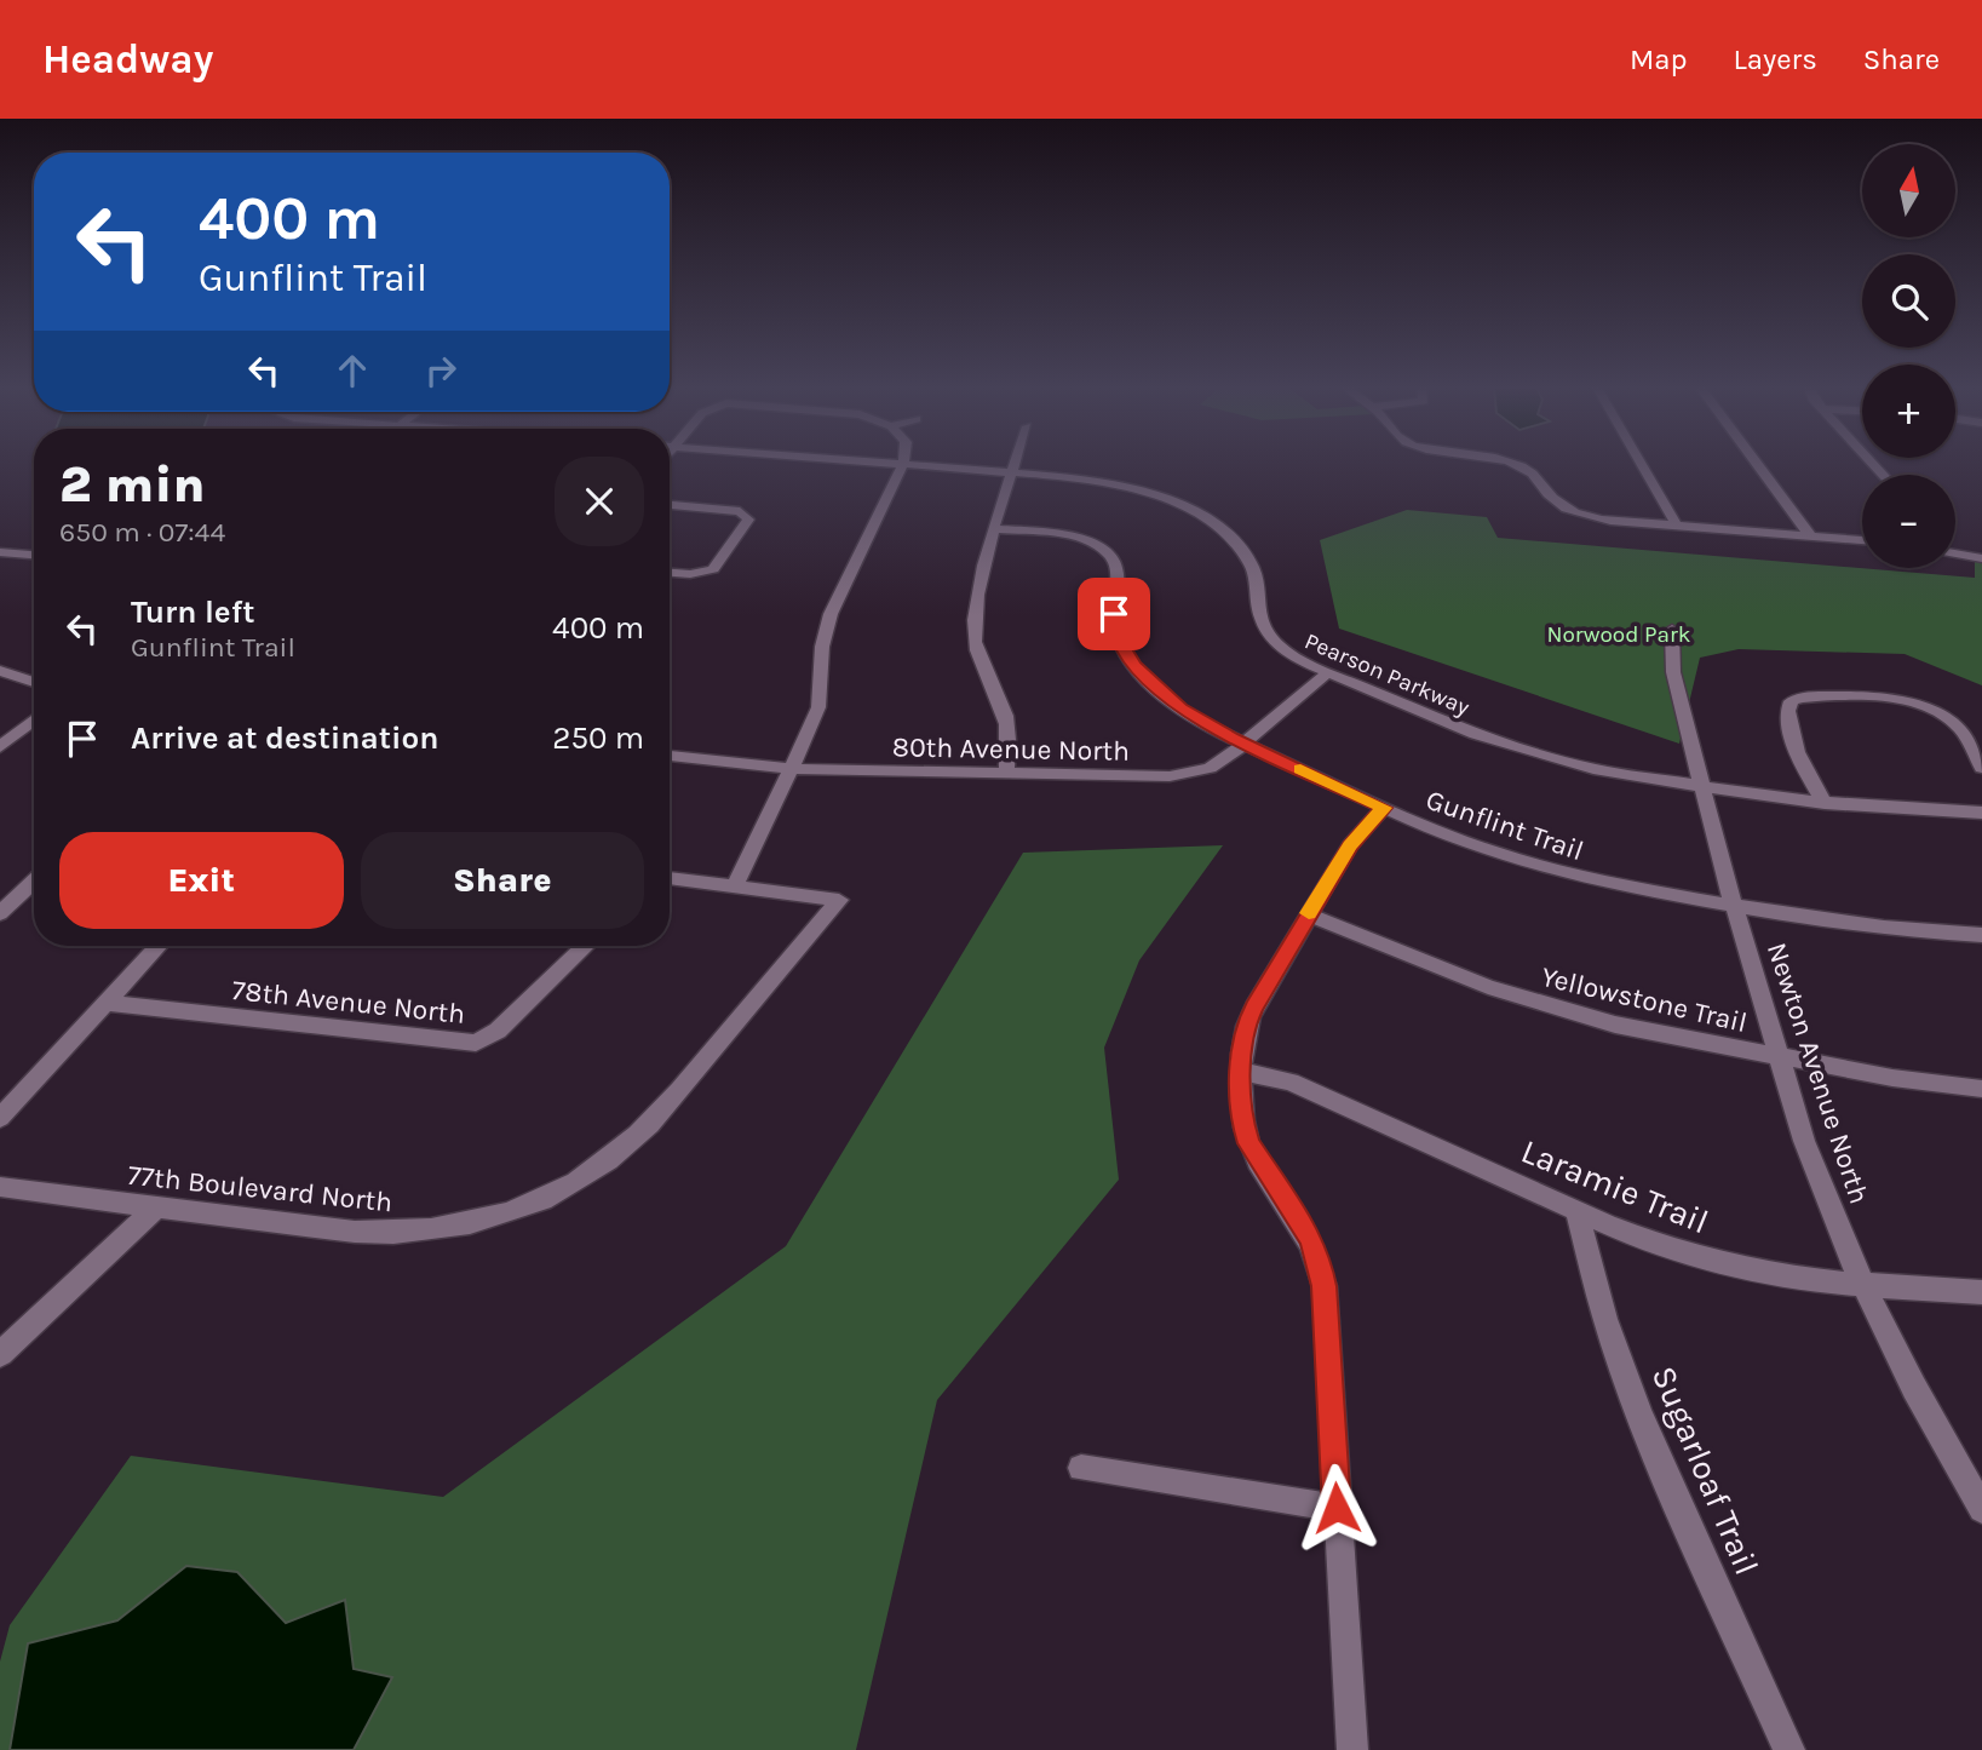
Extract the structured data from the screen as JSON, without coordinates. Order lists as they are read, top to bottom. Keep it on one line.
{"streets":{"street":["Pearson Parkway","80th Avenue North","Gunflint Trail","Yellowstone Trail","78th Avenue North","Newton Avenue North","Laramie Trail","77th Boulevard North","Sugarloaf Trail"]},"crossings":[["Pearson Parkway","80th Avenue North"],["Pearson Parkway","Newton Avenue North"],["80th Avenue North","Gunflint Trail"],["Gunflint Trail","Newton Avenue North"],["Yellowstone Trail","Newton Avenue North"],["Newton Avenue North","Laramie Trail"],["Laramie Trail","Sugarloaf Trail"]],"parks":["Norwood Park"],"north":"top","page":{"header":"Headway","nav":["Map","Layers","Share"],"map_buttons":["+","−"],"turn":["400 m","Gunflint Trail"],"heading":["2 min","650 m · 07:44"],"list":[{"name":"Turn left","note":"Gunflint Trail","value":"400 m"},{"name":"Arrive at destination","value":"250 m"}],"buttons":["Exit","Share"]}}
